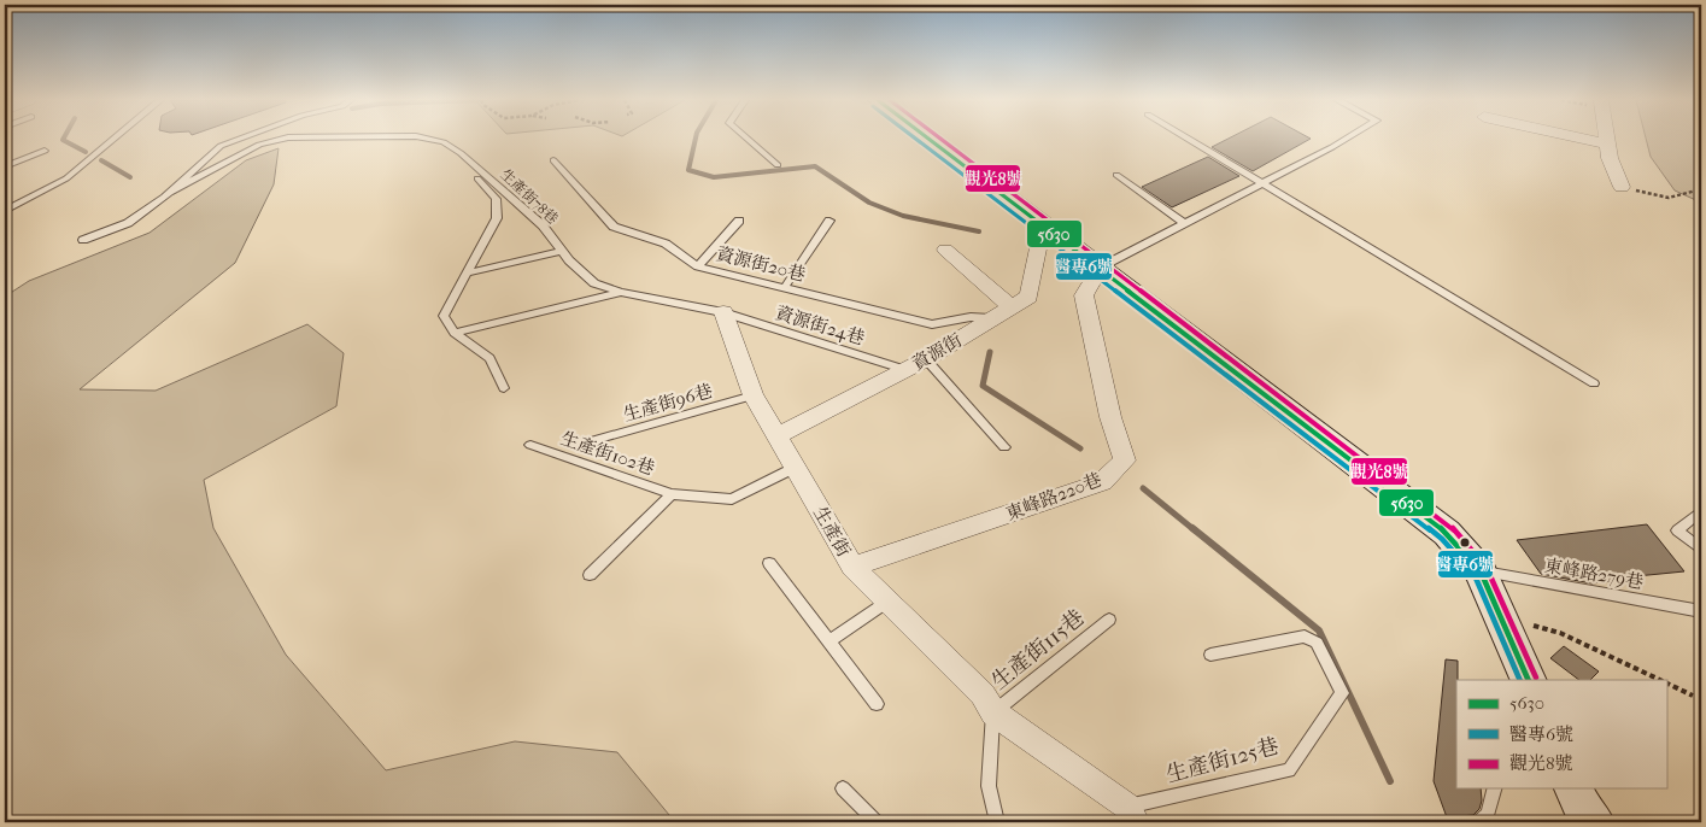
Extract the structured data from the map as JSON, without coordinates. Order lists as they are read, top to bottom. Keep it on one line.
{"streets":{"street":["資源街","東峰路220巷","生產街"],"lane":["生產街78巷","資源街20巷","資源街24巷","生產街96巷","生產街102巷","東峰路279巷","生產街115巷","生產街125巷"]},"crossings":[["生產街78巷","資源街24巷"],["生產街78巷","生產街"],["資源街20巷","資源街"],["資源街24巷","資源街"],["資源街24巷","生產街"],["資源街","生產街"],["生產街96巷","生產街"],["生產街102巷","生產街"],["東峰路220巷","生產街"],["生產街","生產街115巷"],["生產街","生產街125巷"]],"lines":["transit line 5630","transit line 醫專6號","transit line 觀光8號"],"legend":["5630","醫專6號","觀光8號"]}
